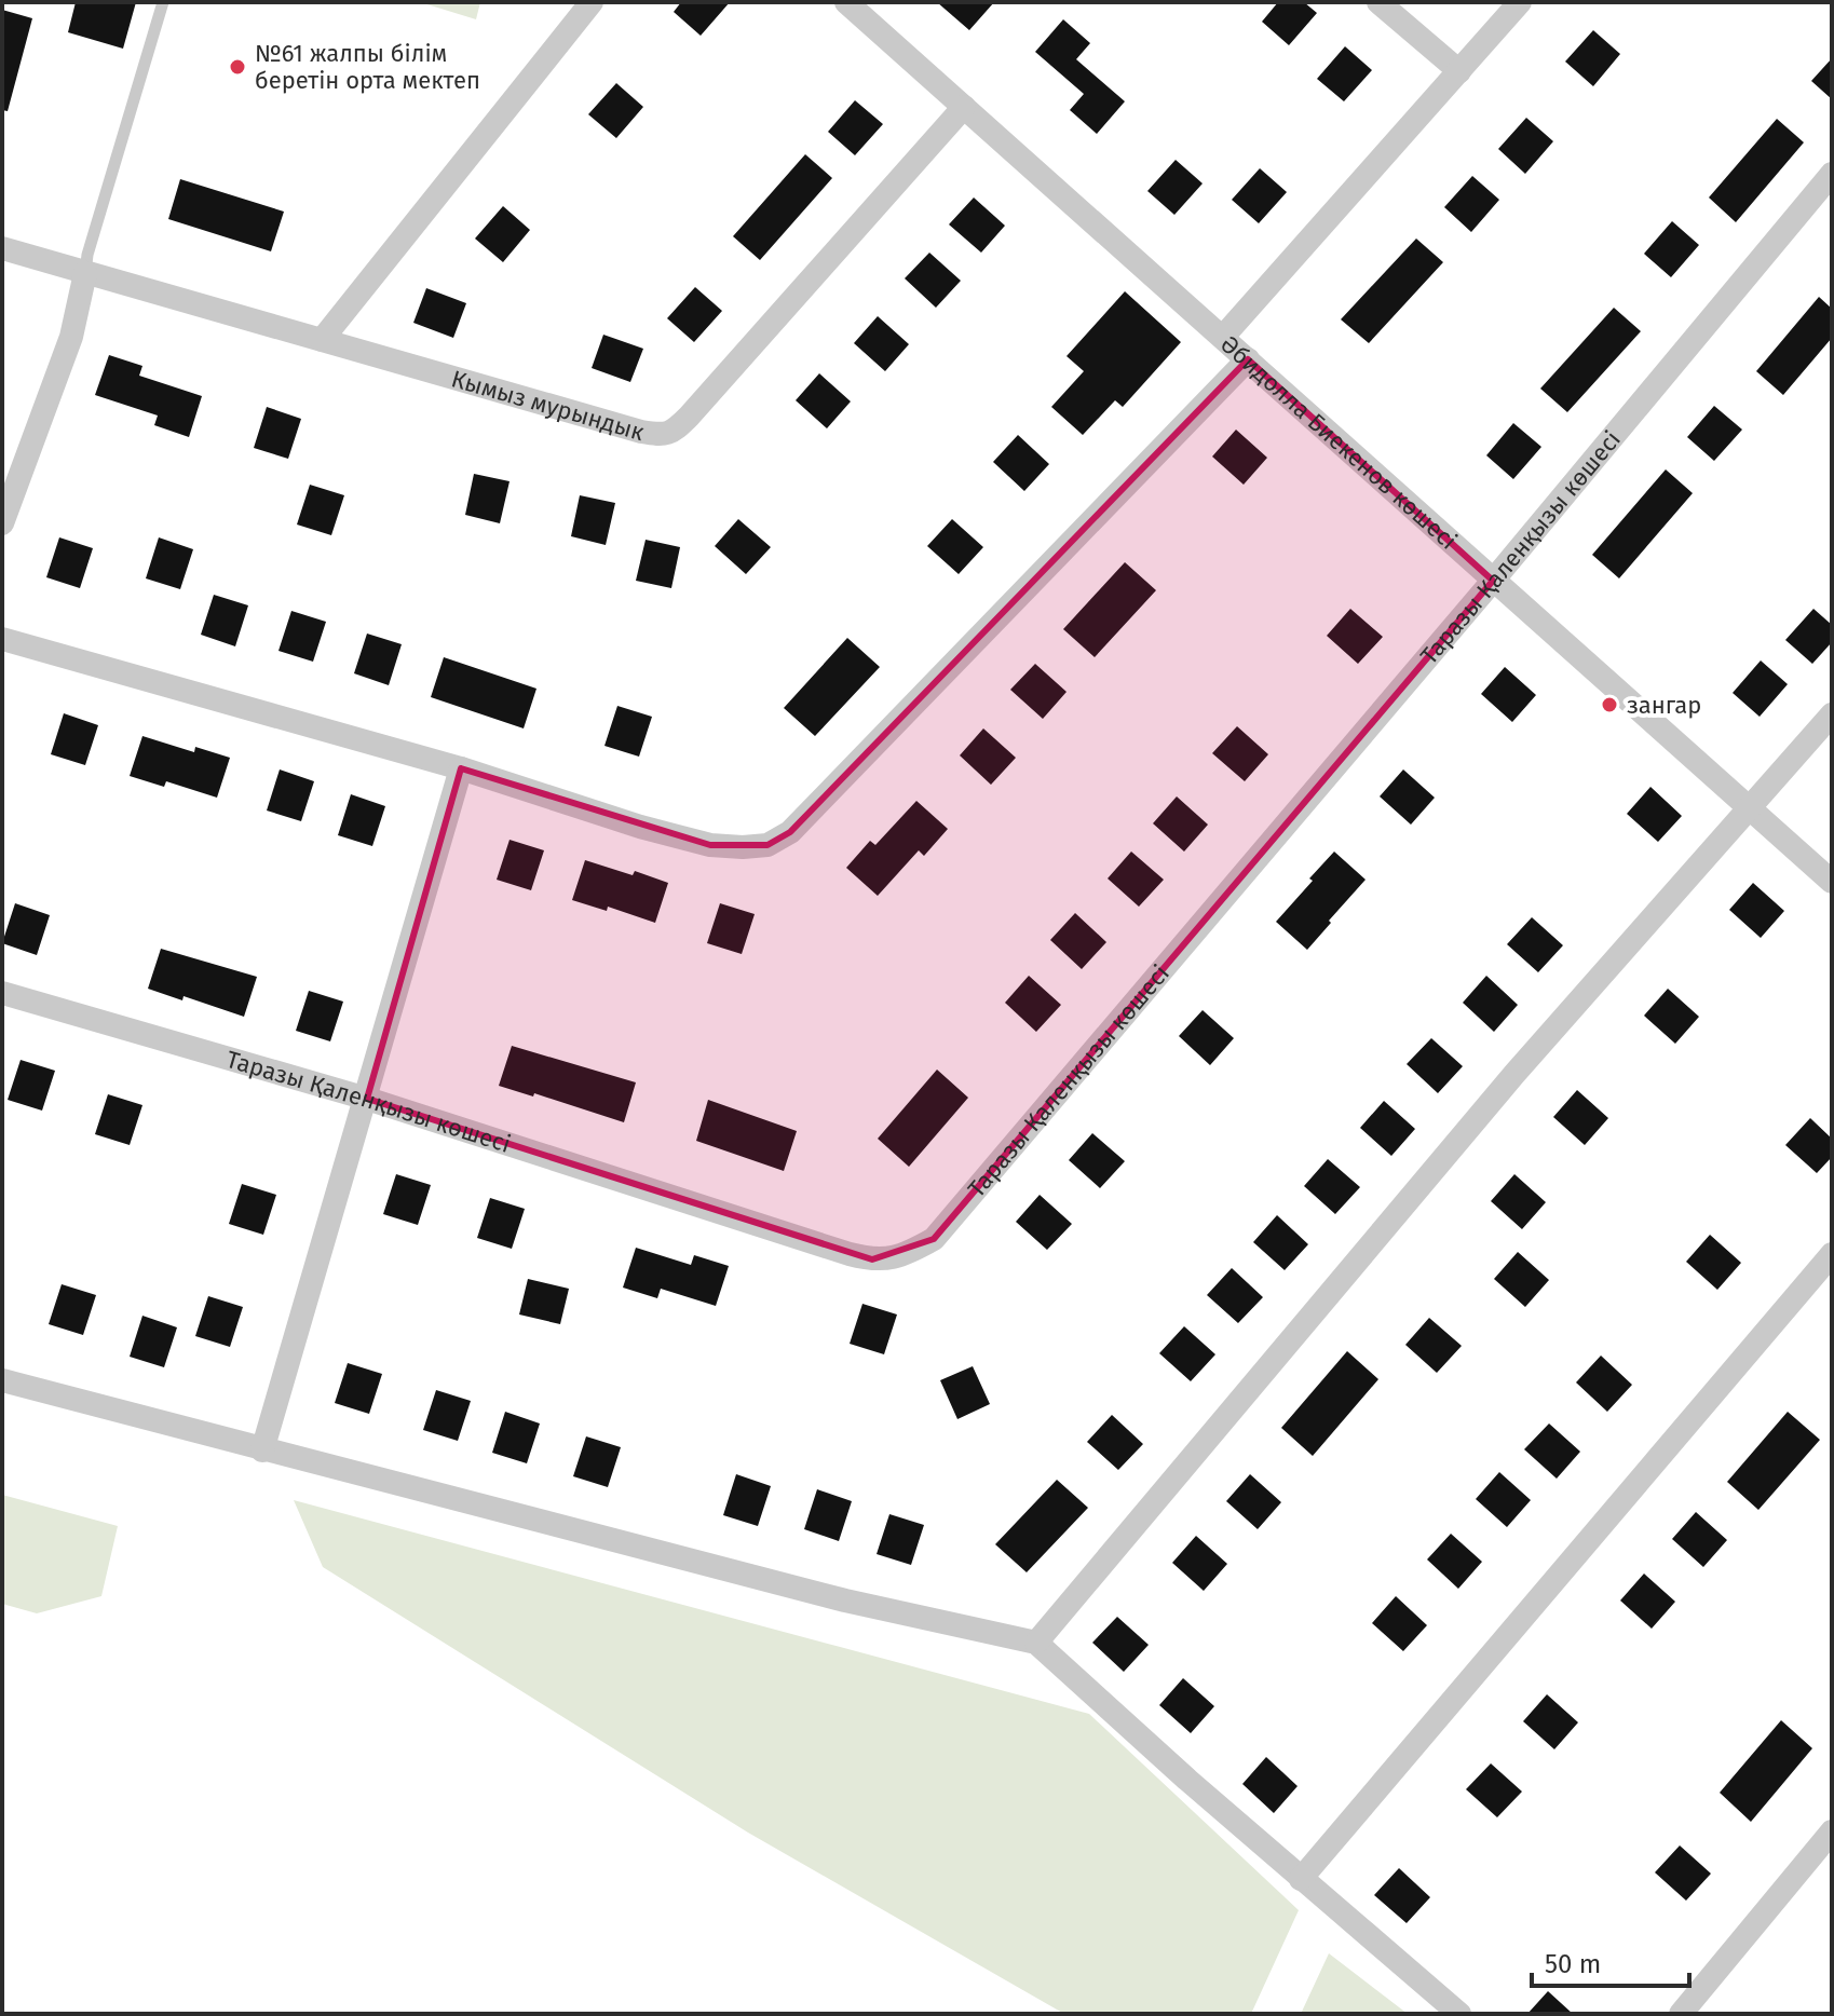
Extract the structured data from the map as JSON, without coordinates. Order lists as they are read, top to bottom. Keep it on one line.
{"streets":{"street":["Кымыз мурындык","Әбидолла Биекенов көшесі","Таразы Қаленқызы көшесі"]},"crossings":[["Кымыз мурындык","Әбидолла Биекенов көшесі"],["Әбидолла Биекенов көшесі","Таразы Қаленқызы көшесі"]],"places":["№61 жалпы білім беретін орта мектеп","зангар"],"scale_bar":"50 m"}
